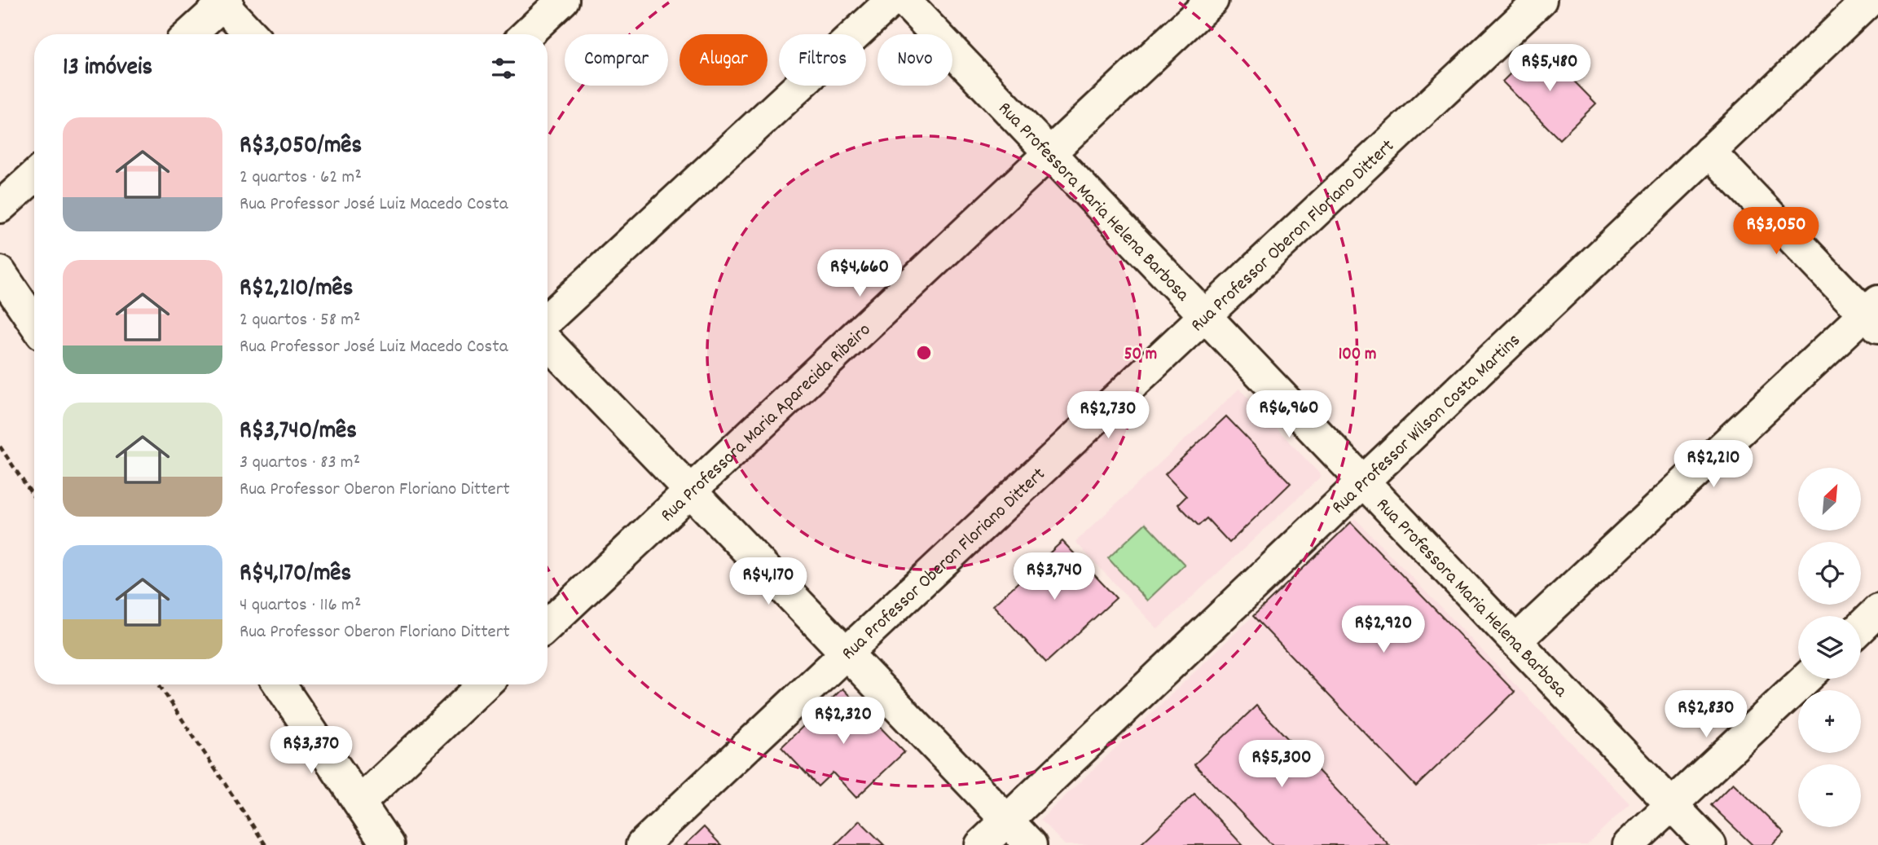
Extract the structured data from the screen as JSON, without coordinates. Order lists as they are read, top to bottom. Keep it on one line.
{"streets":{"street":["Rua Professora Maria Helena Barbosa","Rua Professor Oberon Floriano Dittert","Rua Professora Maria Aparecida Ribeiro","Rua Professor Wilson Costa Martins"]},"crossings":[["Rua Professora Maria Helena Barbosa","Rua Professor Oberon Floriano Dittert"],["Rua Professora Maria Helena Barbosa","Rua Professora Maria Aparecida Ribeiro"],["Rua Professora Maria Helena Barbosa","Rua Professor Wilson Costa Martins"]],"north":"top right","page":{"chip":["Comprar","Alugar","Filtros","Novo"],"heading":"13 imóveis","price":["R$5,480","R$3,050","R$4,660","R$6,960","R$2,730","R$2,210","R$3,740","R$4,170","R$2,920","R$2,830","R$2,320","R$3,370","R$5,300"],"list":[{"name":"R$3,050/mês","note":"2 quartos · 62 m² · Rua Professor José Luiz Macedo Costa"},{"name":"R$2,210/mês","note":"2 quartos · 58 m² · Rua Professor José Luiz Macedo Costa"},{"name":"R$3,740/mês","note":"3 quartos · 83 m² · Rua Professor Oberon Floriano Dittert"},{"name":"R$4,170/mês","note":"4 quartos · 116 m² · Rua Professor Oberon Floriano Dittert"}],"map_buttons":["+","−"]},"rings":["50 m","100 m"]}
